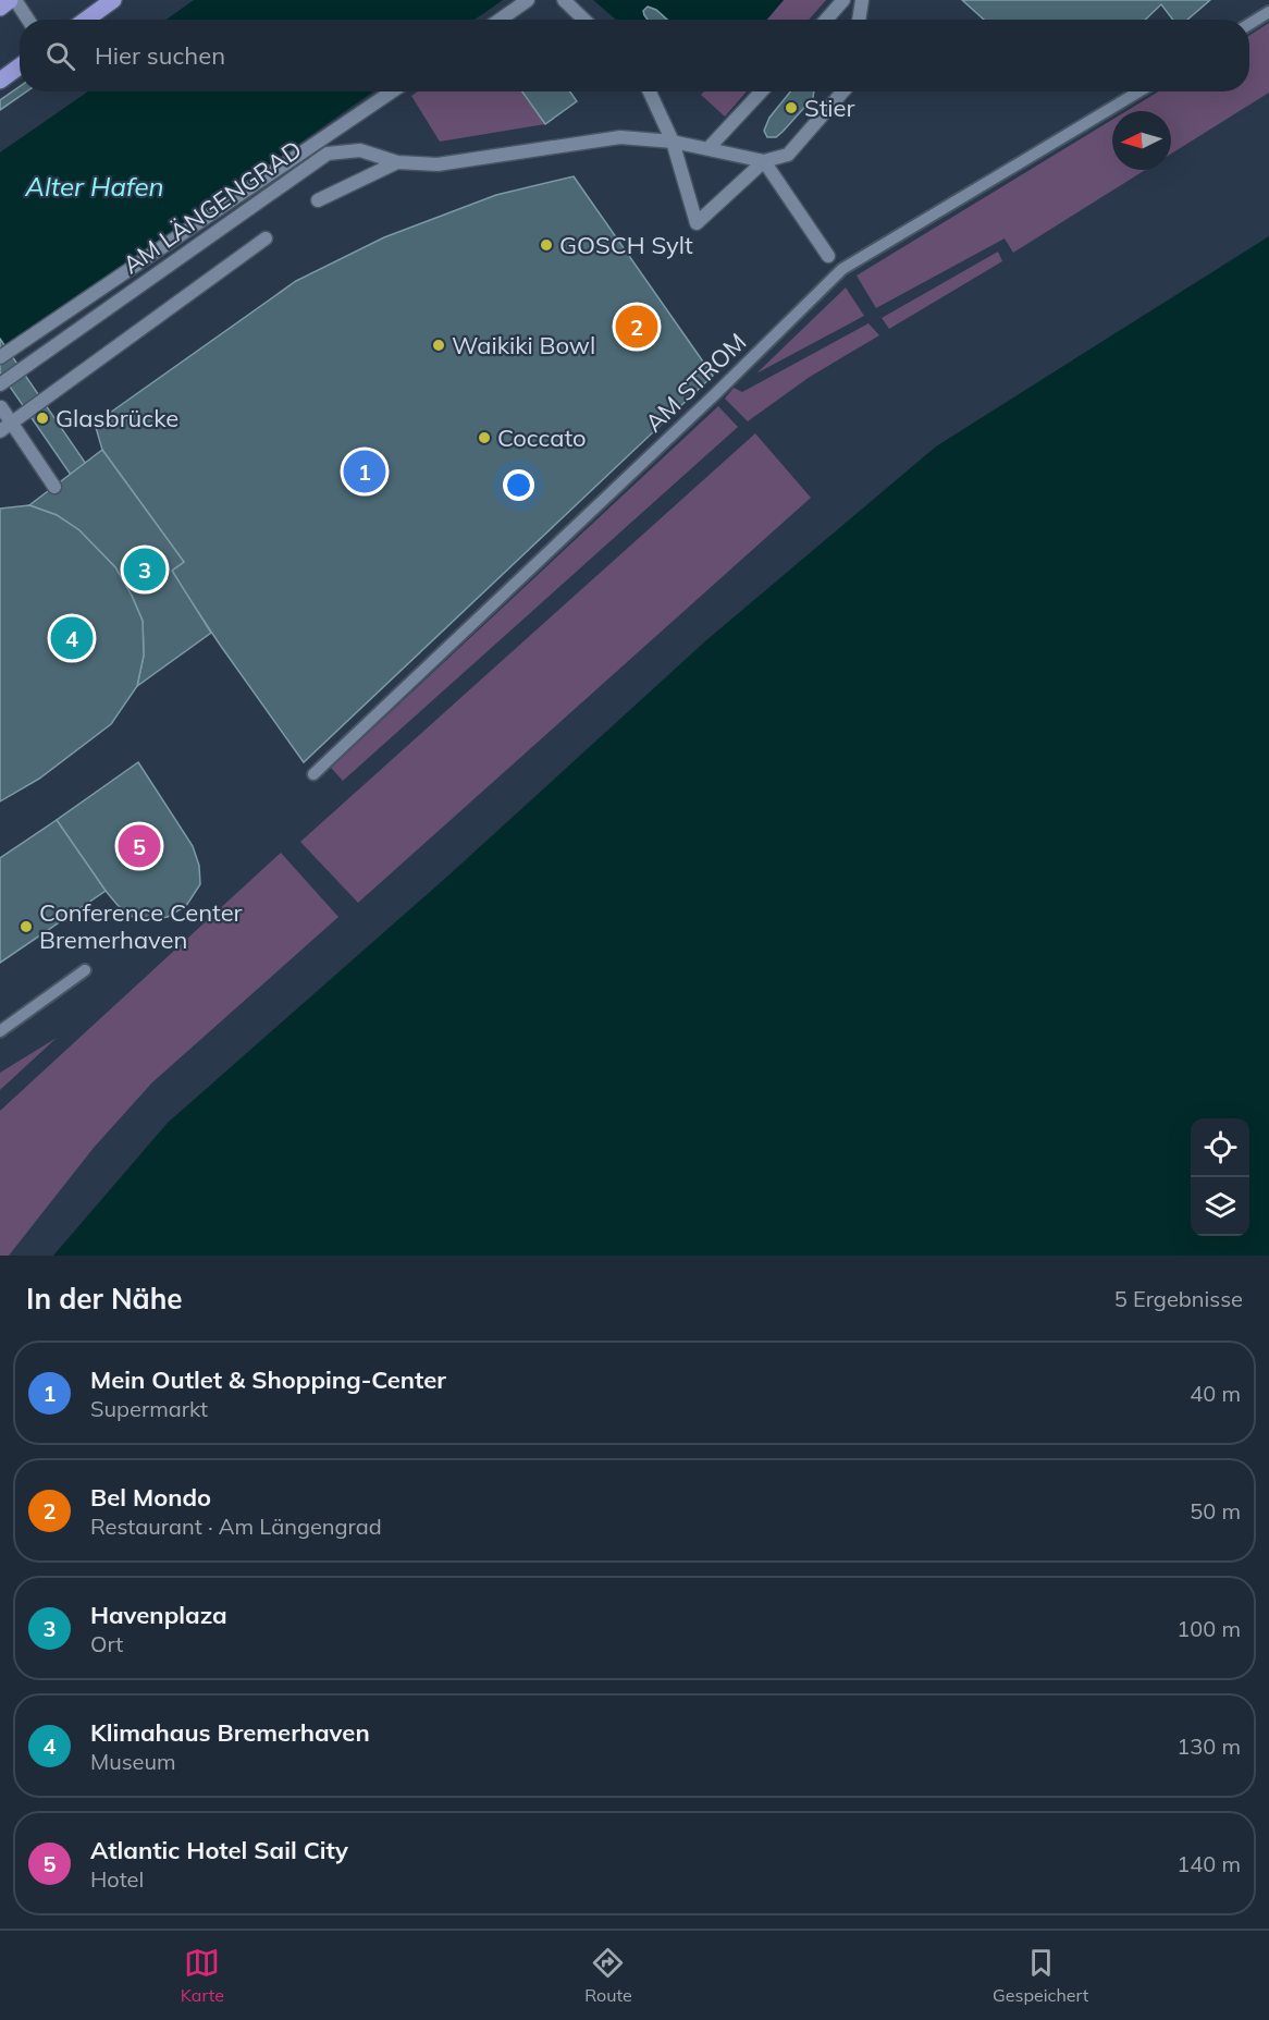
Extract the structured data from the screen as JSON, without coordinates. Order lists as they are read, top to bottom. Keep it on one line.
{"streets":{"street":["AM LÄNGENGRAD"],"lane":["AM STROM"]},"water":["Alter Hafen"],"places":["Stier","GOSCH Sylt","Waikiki Bowl","Glasbrücke","Coccato","Conference Center Bremerhaven"],"north":"left","page":{"search":"Hier suchen","pins":["2","1","3","4","5"],"heading":["In der Nähe","5 Ergebnisse"],"list":[{"mark":"1","name":"Mein Outlet & Shopping-Center","note":"Supermarkt","value":"40 m"},{"mark":"2","name":"Bel Mondo","note":"Restaurant · Am Längengrad","value":"50 m"},{"mark":"3","name":"Havenplaza","note":"Ort","value":"100 m"},{"mark":"4","name":"Klimahaus Bremerhaven","note":"Museum","value":"130 m"},{"mark":"5","name":"Atlantic Hotel Sail City","note":"Hotel","value":"140 m"}],"nav":["Karte","Route","Gespeichert"]}}
